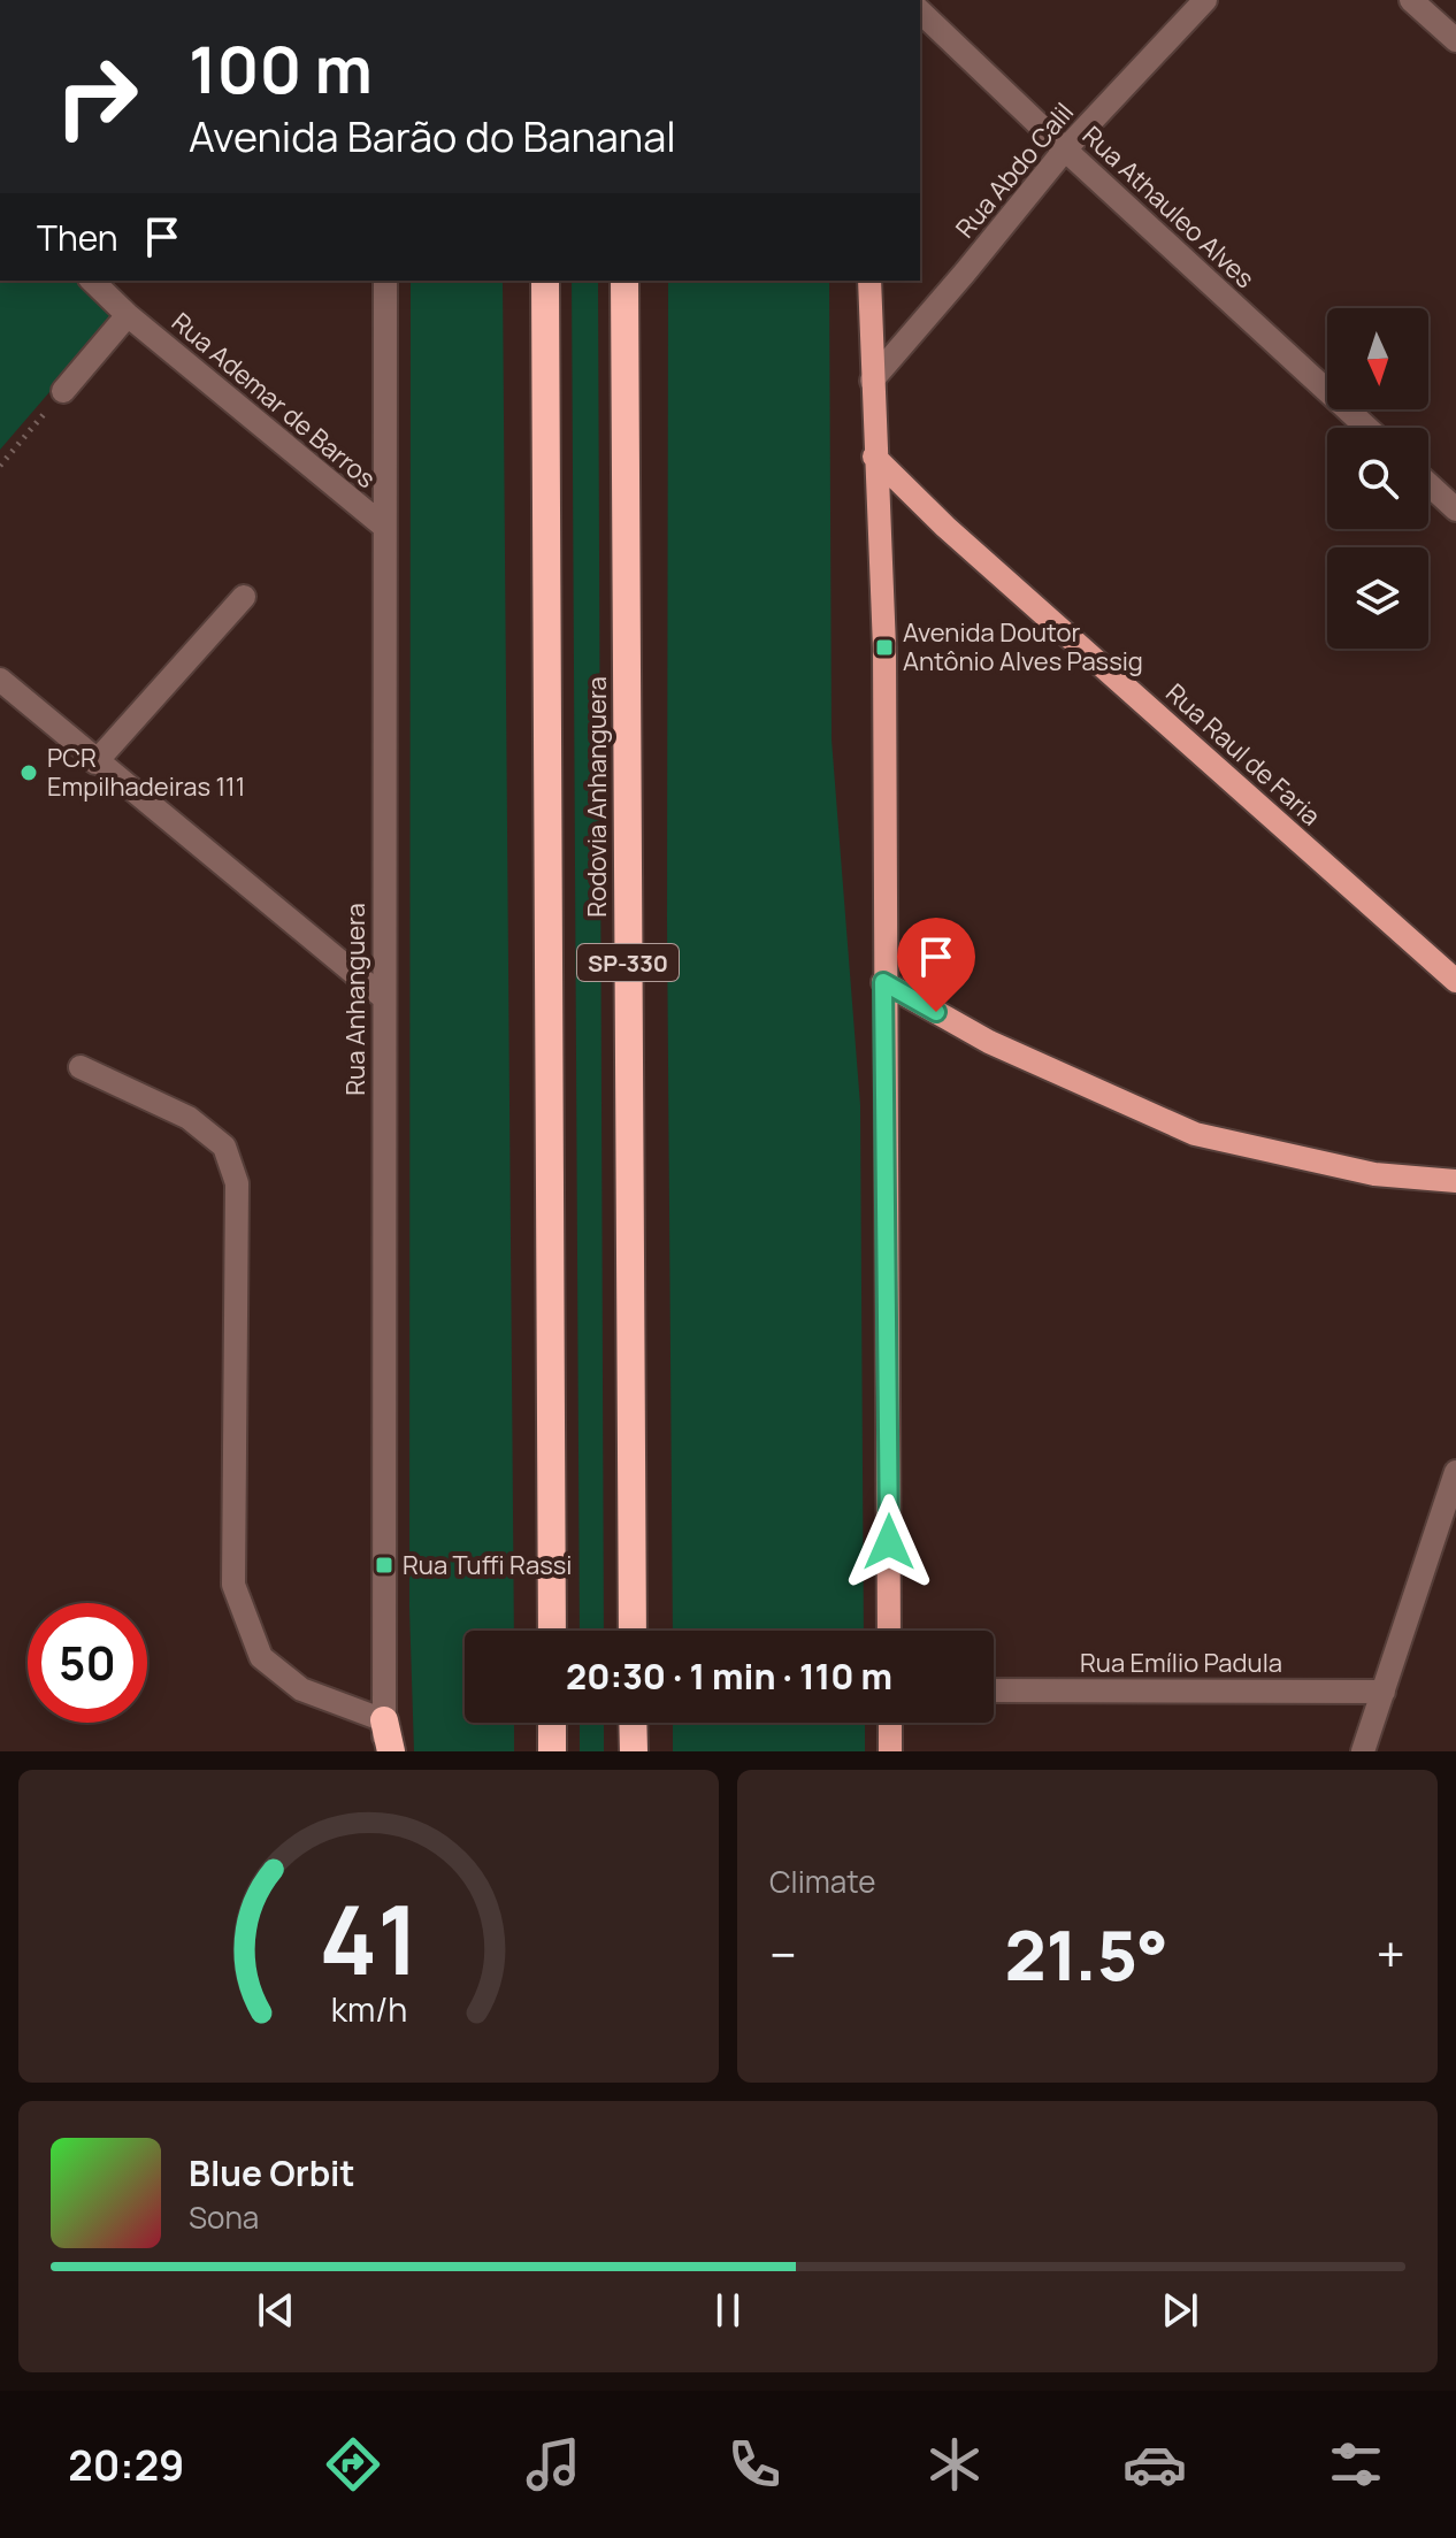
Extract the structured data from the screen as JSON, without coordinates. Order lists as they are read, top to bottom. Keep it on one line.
{"streets":{"highway":["Rodovia Anhanguera","SP-330"],"main road":["Rua Raul de Faria"],"street":["Rua Abdo Calil","Rua Athauleo Alves","Rua Ademar de Barros","Rua Anhanguera","Rua Emílio Padula"]},"crossings":[["Rua Abdo Calil","Rua Athauleo Alves"],["Rua Ademar de Barros","Rua Anhanguera"]],"places":{"transit":["Avenida Doutor Antônio Alves Passig","Rua Tuffi Rassi"],"other":["PCR Empilhadeiras 111"]},"north":"bottom","page":{"turn":["100 m","Avenida Barão do Bananal"],"then":"Then","limit":"50","trip":"20:30 · 1 min · 110 m","tile":"Climate","heat":["−","21.5°","+"],"song":["Blue Orbit","Sona"],"tabs":"20:29","gauge":["41","km/h"]}}
